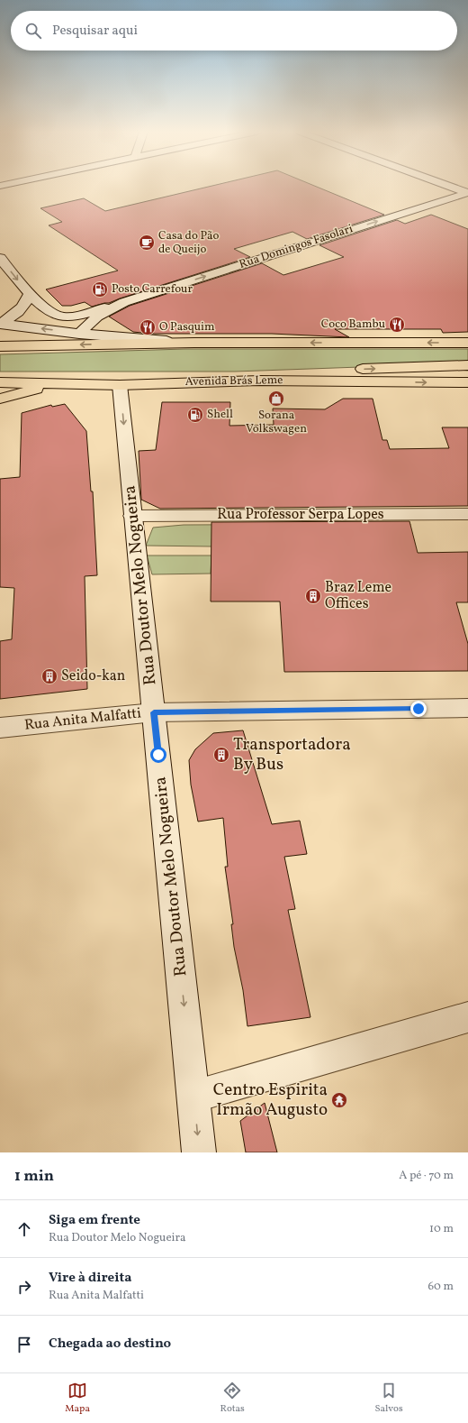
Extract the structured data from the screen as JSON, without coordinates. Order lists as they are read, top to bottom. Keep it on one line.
{"streets":{"main road":["Avenida Brás Leme"],"street":["Rua Domingos Fasolari","Rua Professor Serpa Lopes","Rua Doutor Melo Nogueira","Rua Anita Malfatti"]},"crossings":[["Avenida Brás Leme","Rua Doutor Melo Nogueira"],["Rua Professor Serpa Lopes","Rua Doutor Melo Nogueira"],["Rua Doutor Melo Nogueira","Rua Anita Malfatti"]],"one_way":["Rua Domingos Fasolari","Rua Doutor Melo Nogueira"],"places":{"cafe":["Casa do Pão de Queijo"],"fuel station":["Posto Carrefour","Shell"],"restaurant":["Coco Bambu","O Pasquim"],"shop":["Sorana Volkswagen"],"building":["Braz Leme Offices","Seido-kan","Transportadora By Bus"],"temple":["Centro Espirita Irmão Augusto"]},"page":{"search":"Pesquisar aqui","heading":["1 min","A pé · 70 m"],"list":[["Siga em frente","Rua Doutor Melo Nogueira","10 m"],["Vire à direita","Rua Anita Malfatti","60 m"],"Chegada ao destino"],"nav":["Mapa","Rotas","Salvos"]}}
